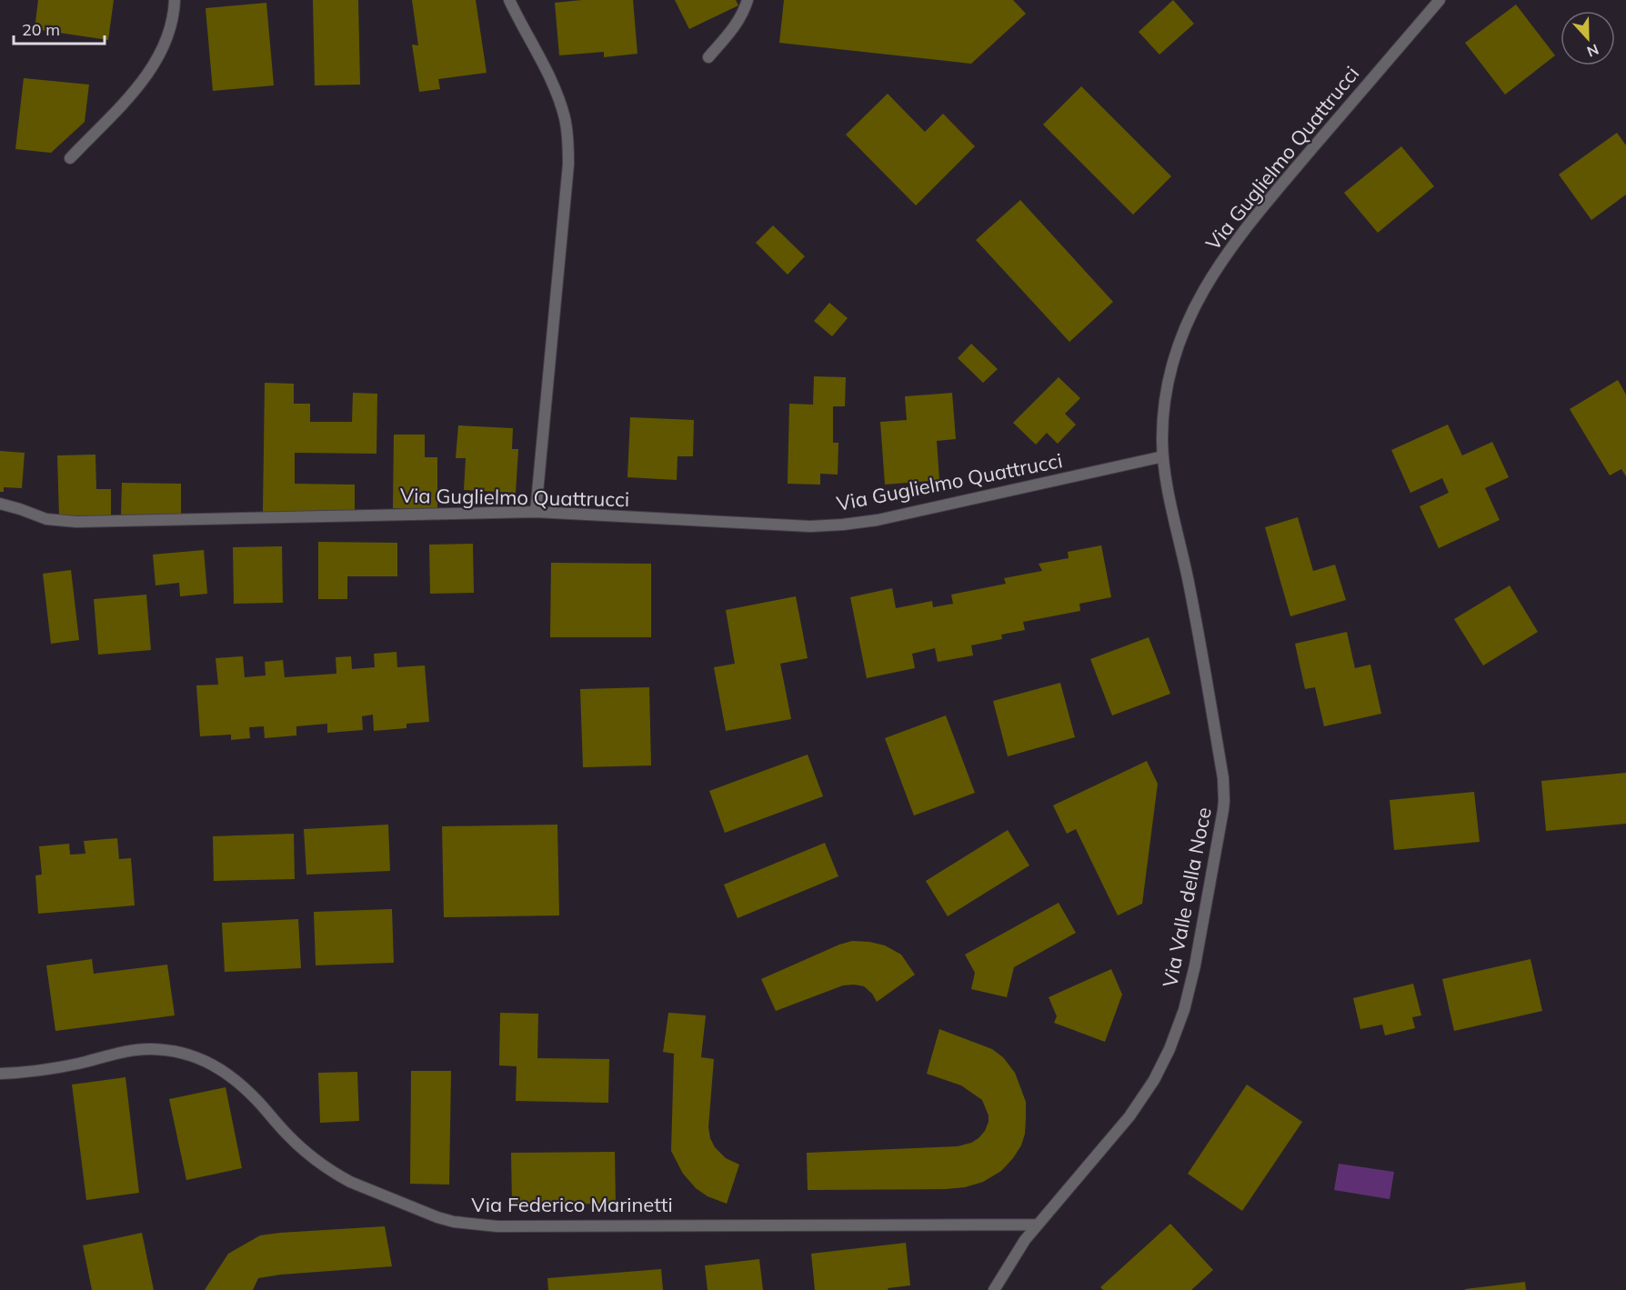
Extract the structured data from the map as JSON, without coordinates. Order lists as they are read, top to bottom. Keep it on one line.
{"streets":{"street":["Via Guglielmo Quattrucci","Via Valle della Noce","Via Federico Marinetti"]},"crossings":[["Via Guglielmo Quattrucci","Via Valle della Noce"],["Via Valle della Noce","Via Federico Marinetti"]],"scale_bar":"20 m","north":"bottom"}
